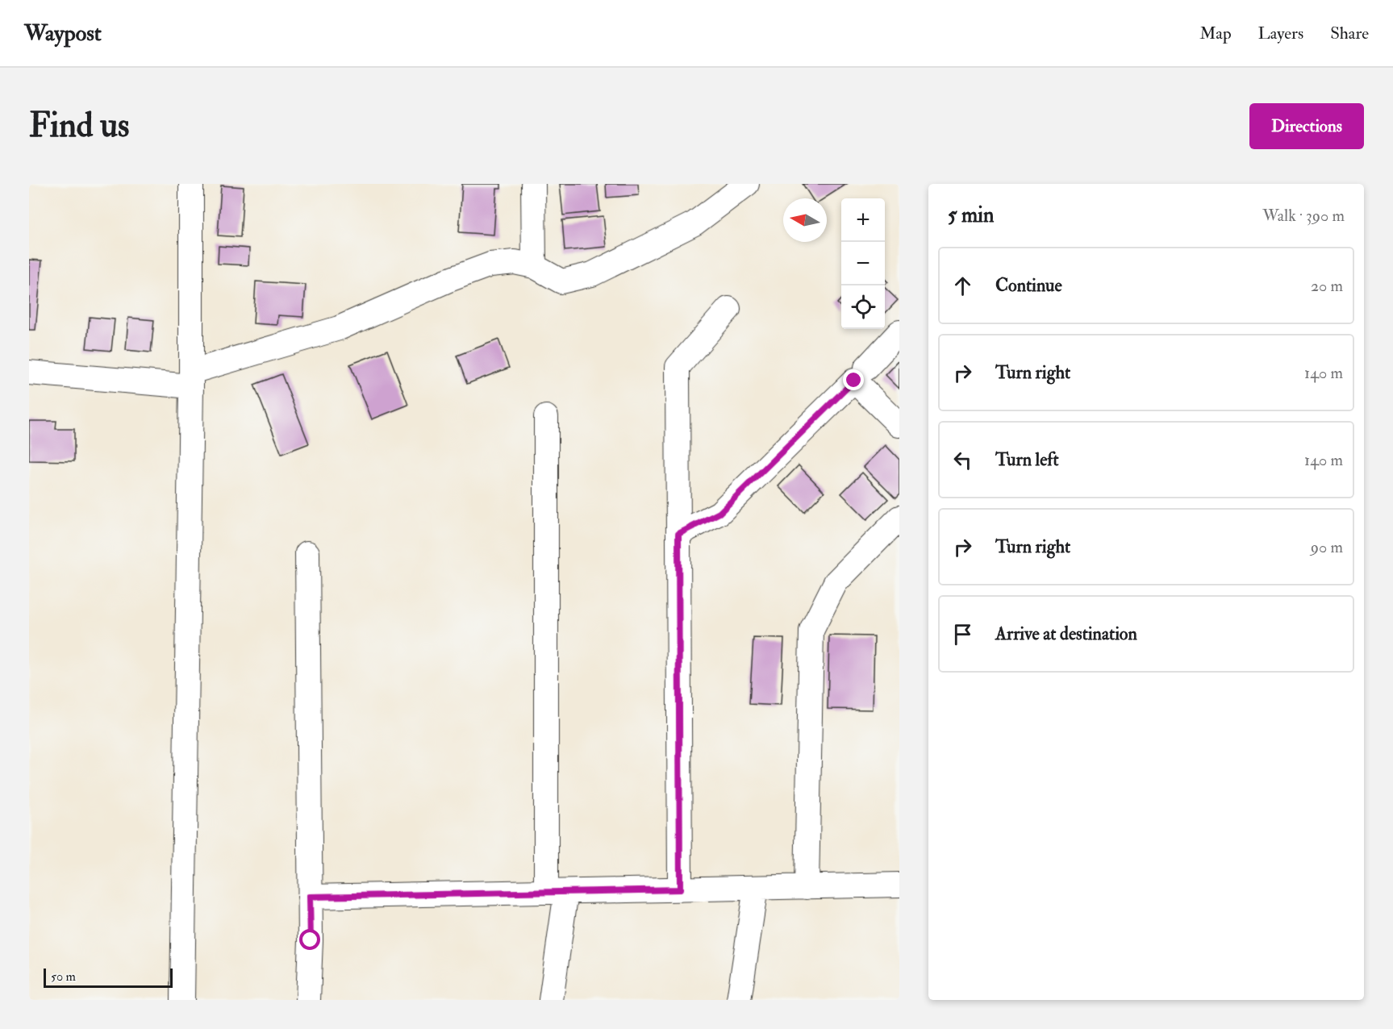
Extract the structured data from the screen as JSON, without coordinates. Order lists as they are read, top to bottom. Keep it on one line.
{"scale_bar":"50 m","north":"left","page":{"header":"Waypost","nav":["Map","Layers","Share"],"buttons":"Directions","title":"Find us","heading":["5 min","Walk · 390 m"],"map_buttons":["+","−"],"list":[["Continue","20 m"],["Turn right","140 m"],["Turn left","140 m"],["Turn right","90 m"],"Arrive at destination"],"scale":"50 m"}}
